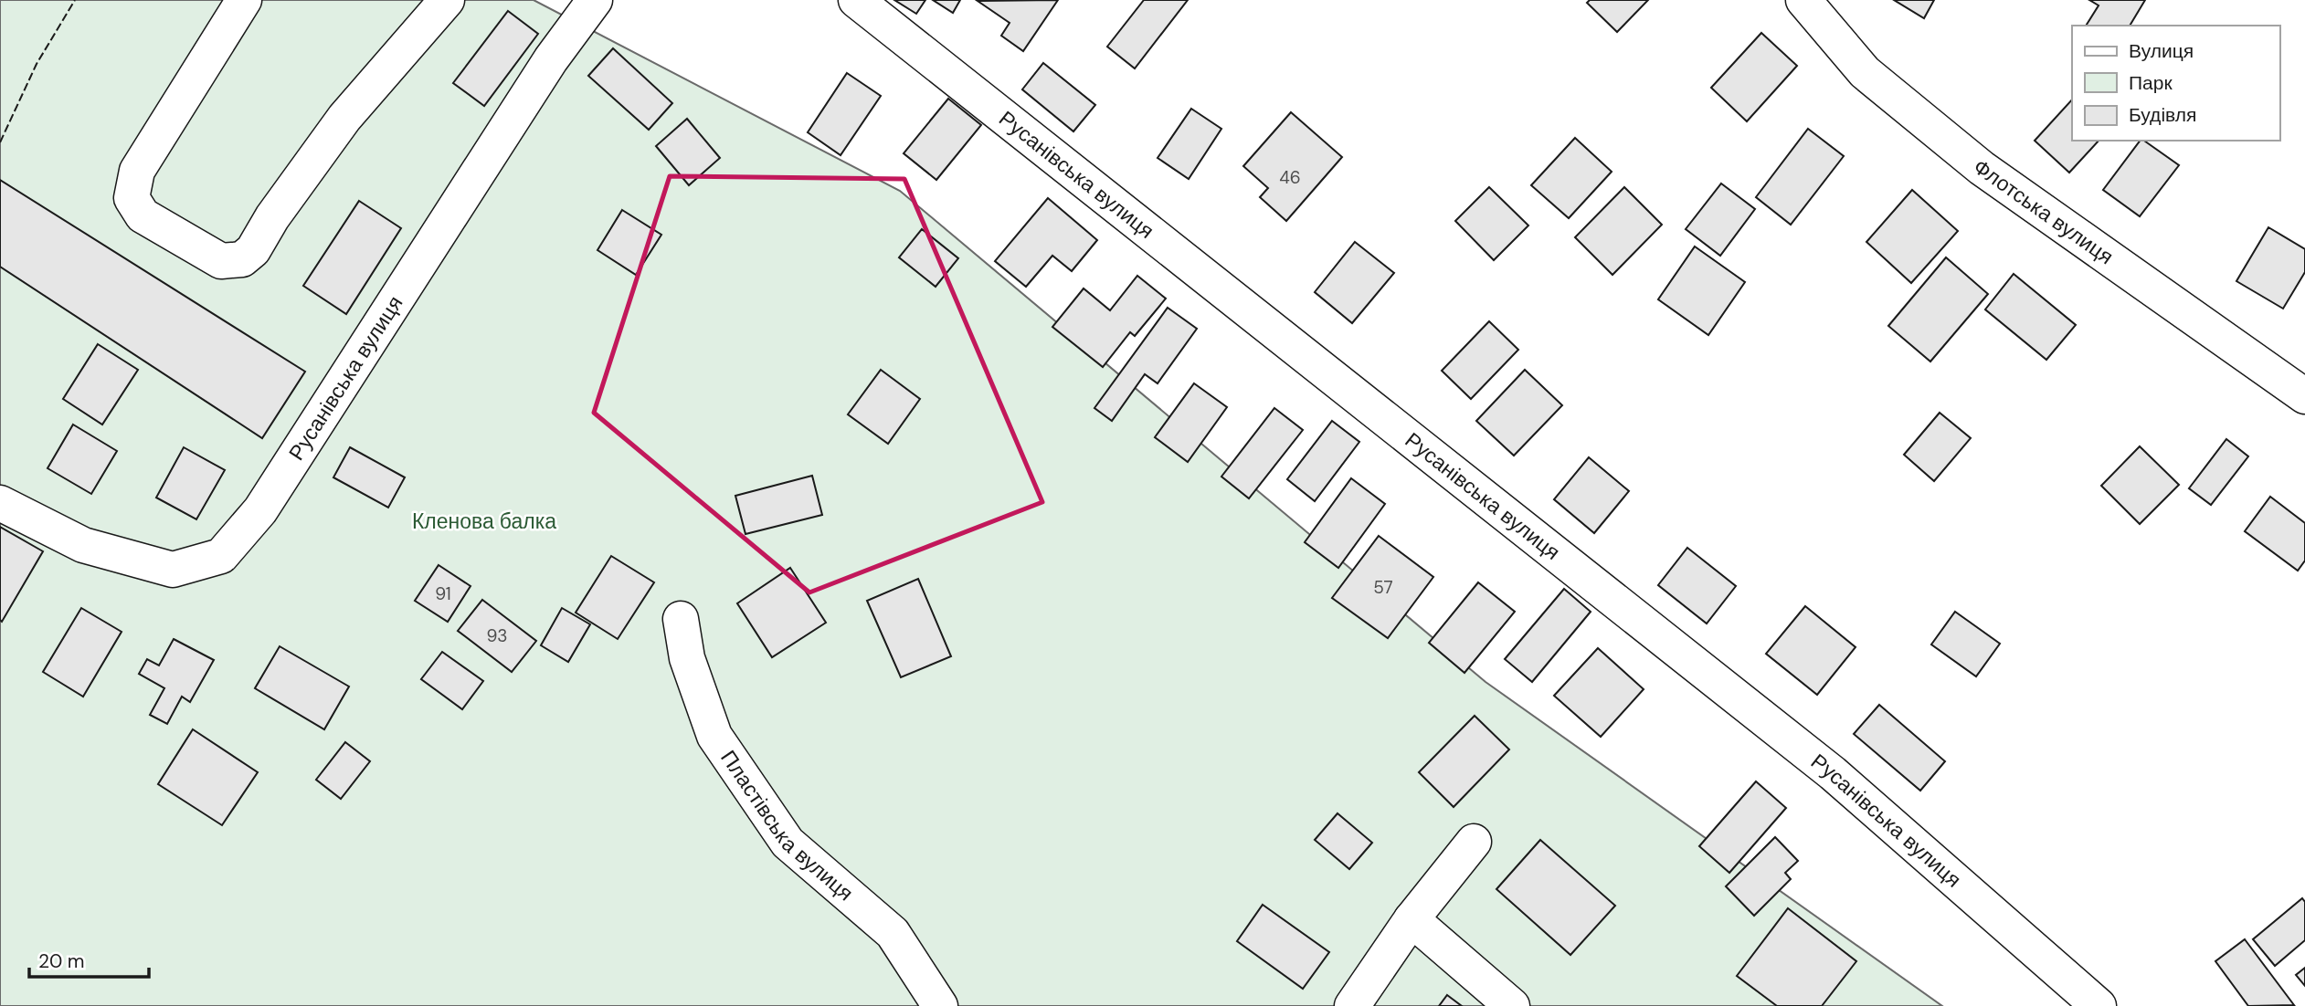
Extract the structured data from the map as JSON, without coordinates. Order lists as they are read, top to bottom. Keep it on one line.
{"streets":{"street":["Русанівська вулиця","Флотська вулиця","Пластівська вулиця"]},"parks":["Кленова балка"],"house_numbers":["46","57","91","93"],"legend":["Вулиця","Парк","Будівля"],"scale_bar":"20 m"}
